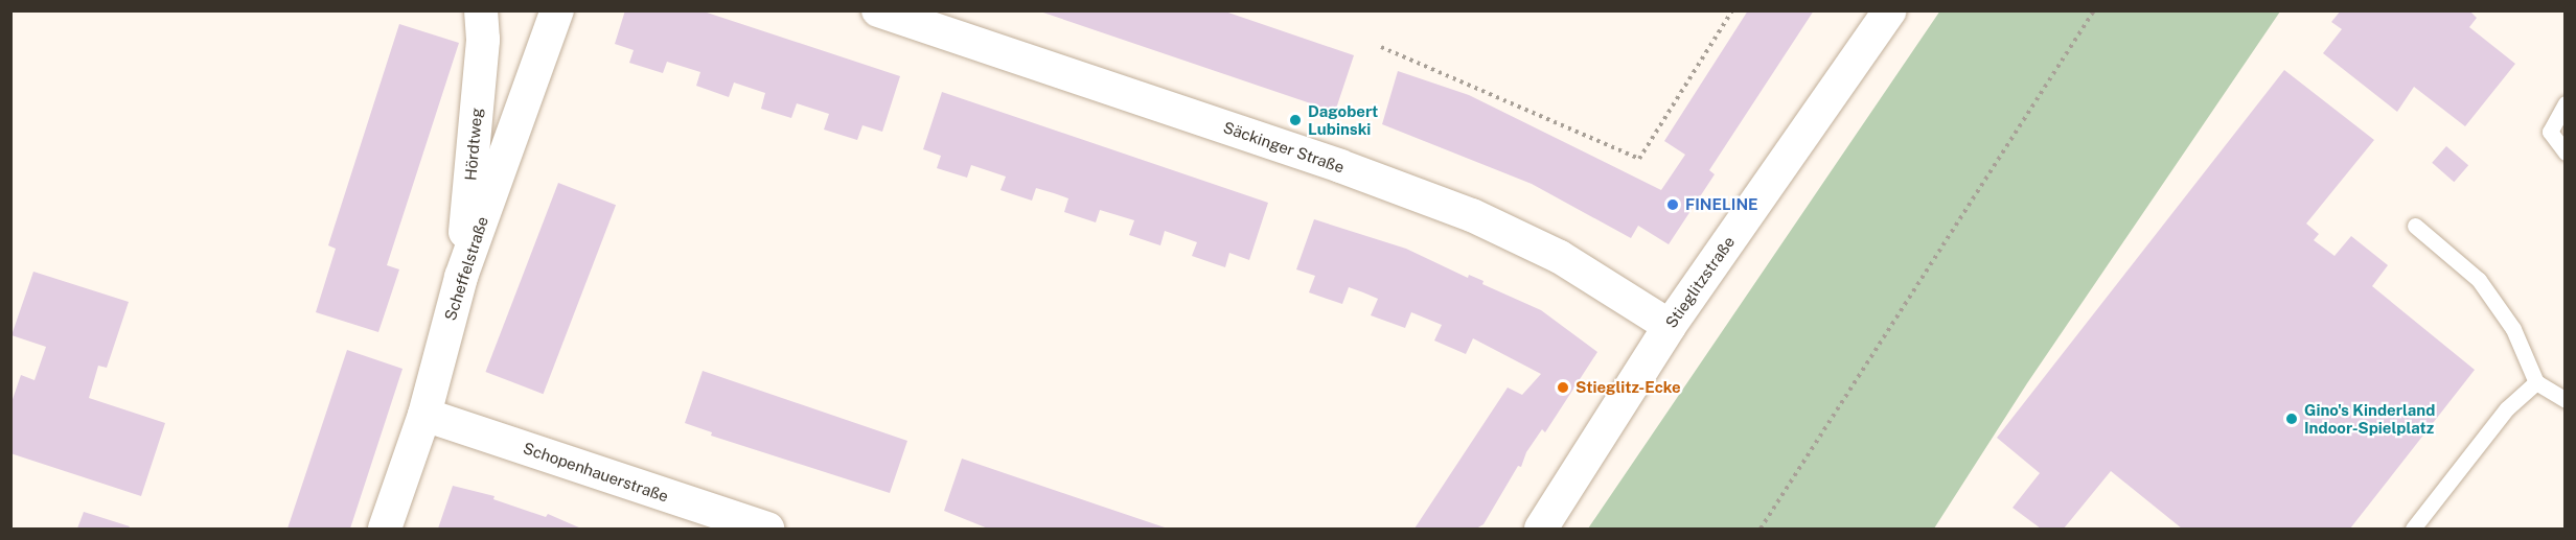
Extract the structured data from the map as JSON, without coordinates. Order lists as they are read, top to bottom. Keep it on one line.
{"streets":{"street":["Hördtweg","Säckinger Straße","Scheffelstraße","Stieglitzstraße","Schopenhauerstraße"]},"crossings":[["Hördtweg","Scheffelstraße"],["Säckinger Straße","Stieglitzstraße"],["Scheffelstraße","Schopenhauerstraße"]],"places":["Dagobert Lubinski","FINELINE","Stieglitz-Ecke","Gino's Kinderland Indoor-Spielplatz"]}
